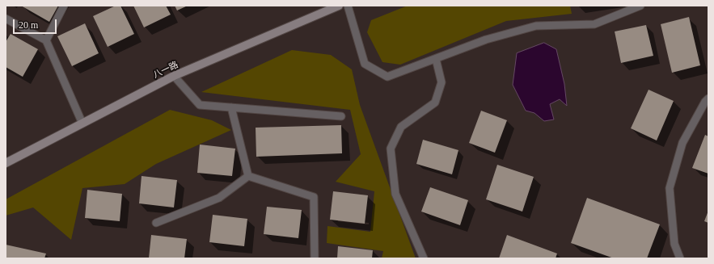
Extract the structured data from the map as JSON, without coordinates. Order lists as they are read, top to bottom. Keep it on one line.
{"streets":{"main road":["八一路"]},"scale_bar":"20 m"}
